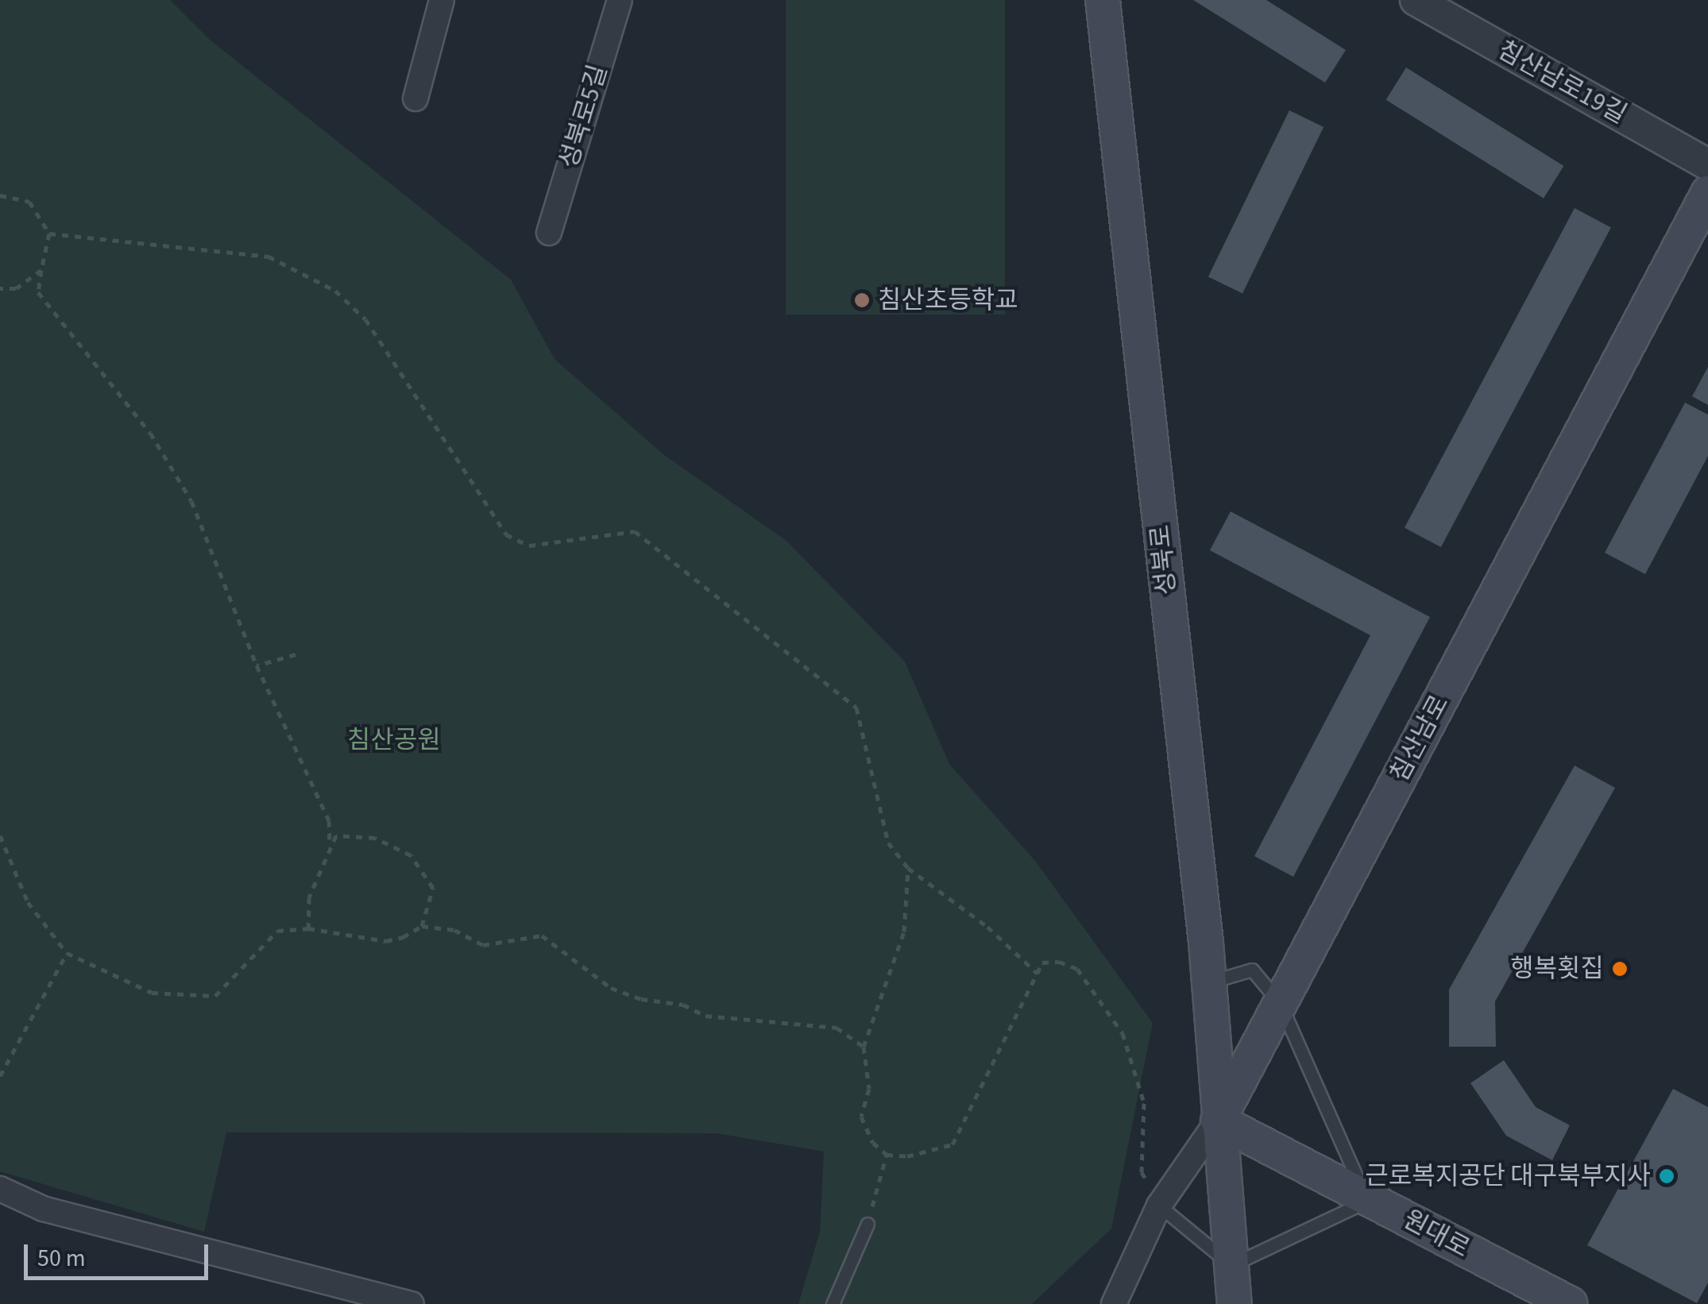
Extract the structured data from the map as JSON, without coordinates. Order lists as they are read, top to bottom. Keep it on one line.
{"streets":{"main road":["성북로","침산남로","원대로"],"street":["침산남로19길","성북로5길"]},"crossings":[["성북로","침산남로"],["성북로","원대로"],["침산남로","원대로"]],"parks":["침산공원"],"places":["침산초등학교","행복횟집","근로복지공단 대구북부지사"],"scale_bar":"50 m"}
